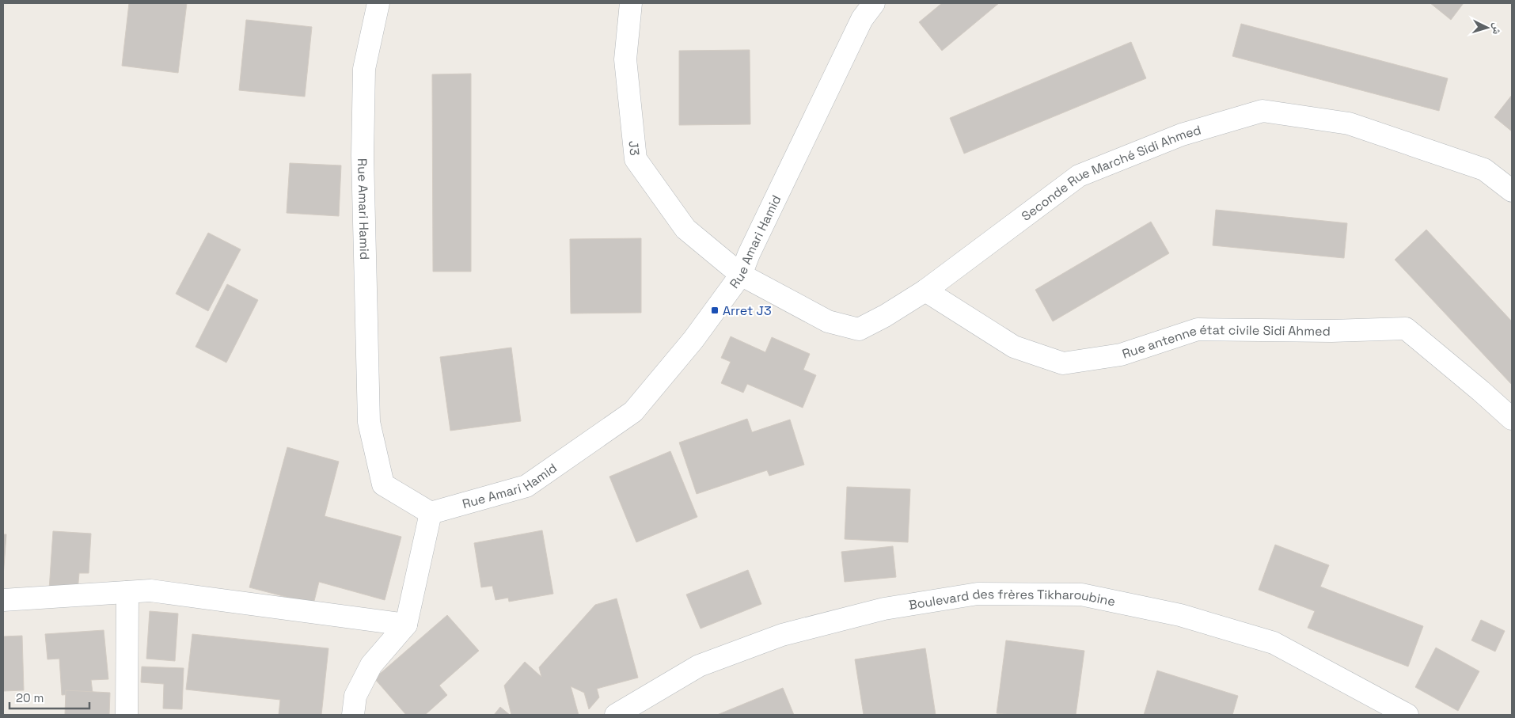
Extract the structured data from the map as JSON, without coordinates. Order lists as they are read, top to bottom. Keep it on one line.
{"streets":{"street":["J3","Seconde Rue Marché Sidi Ahmed","Rue Amari Hamid","Rue antenne état civile Sidi Ahmed","Boulevard des frères Tikharoubine"]},"crossings":[["J3","Seconde Rue Marché Sidi Ahmed"],["J3","Rue Amari Hamid"],["Seconde Rue Marché Sidi Ahmed","Rue Amari Hamid"],["Seconde Rue Marché Sidi Ahmed","Rue antenne état civile Sidi Ahmed"]],"places":{"transit":["Arret J3"]},"scale_bar":"20 m","north":"right"}
